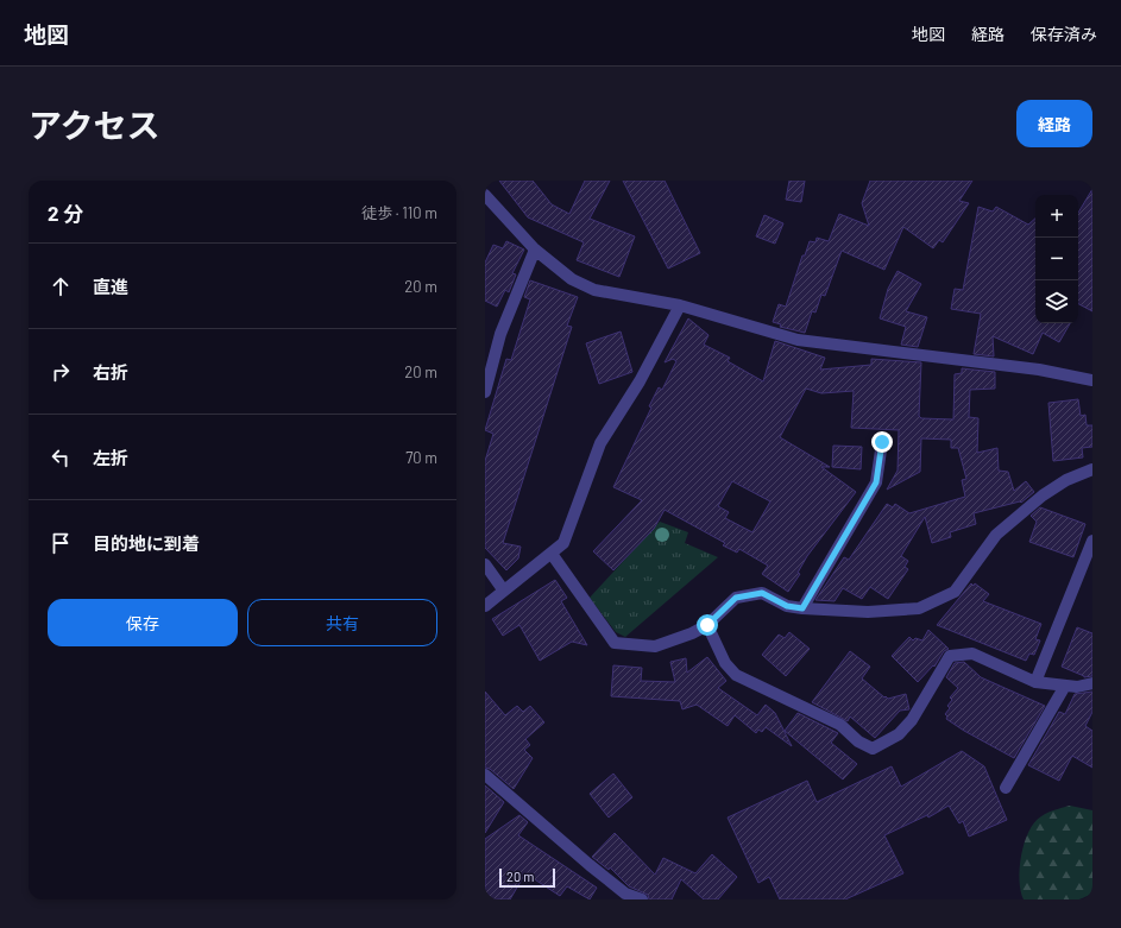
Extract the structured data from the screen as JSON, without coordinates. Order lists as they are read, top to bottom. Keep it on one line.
{"scale_bar":"20 m","page":{"header":"地図","nav":["地図","経路","保存済み"],"title":"アクセス","buttons":["経路",["保存","共有"]],"heading":["2 分","徒歩 · 110 m"],"map_buttons":["+","−"],"list":[["直進","20 m"],["右折","20 m"],["左折","70 m"],"目的地に到着"],"scale":"20 m"}}
